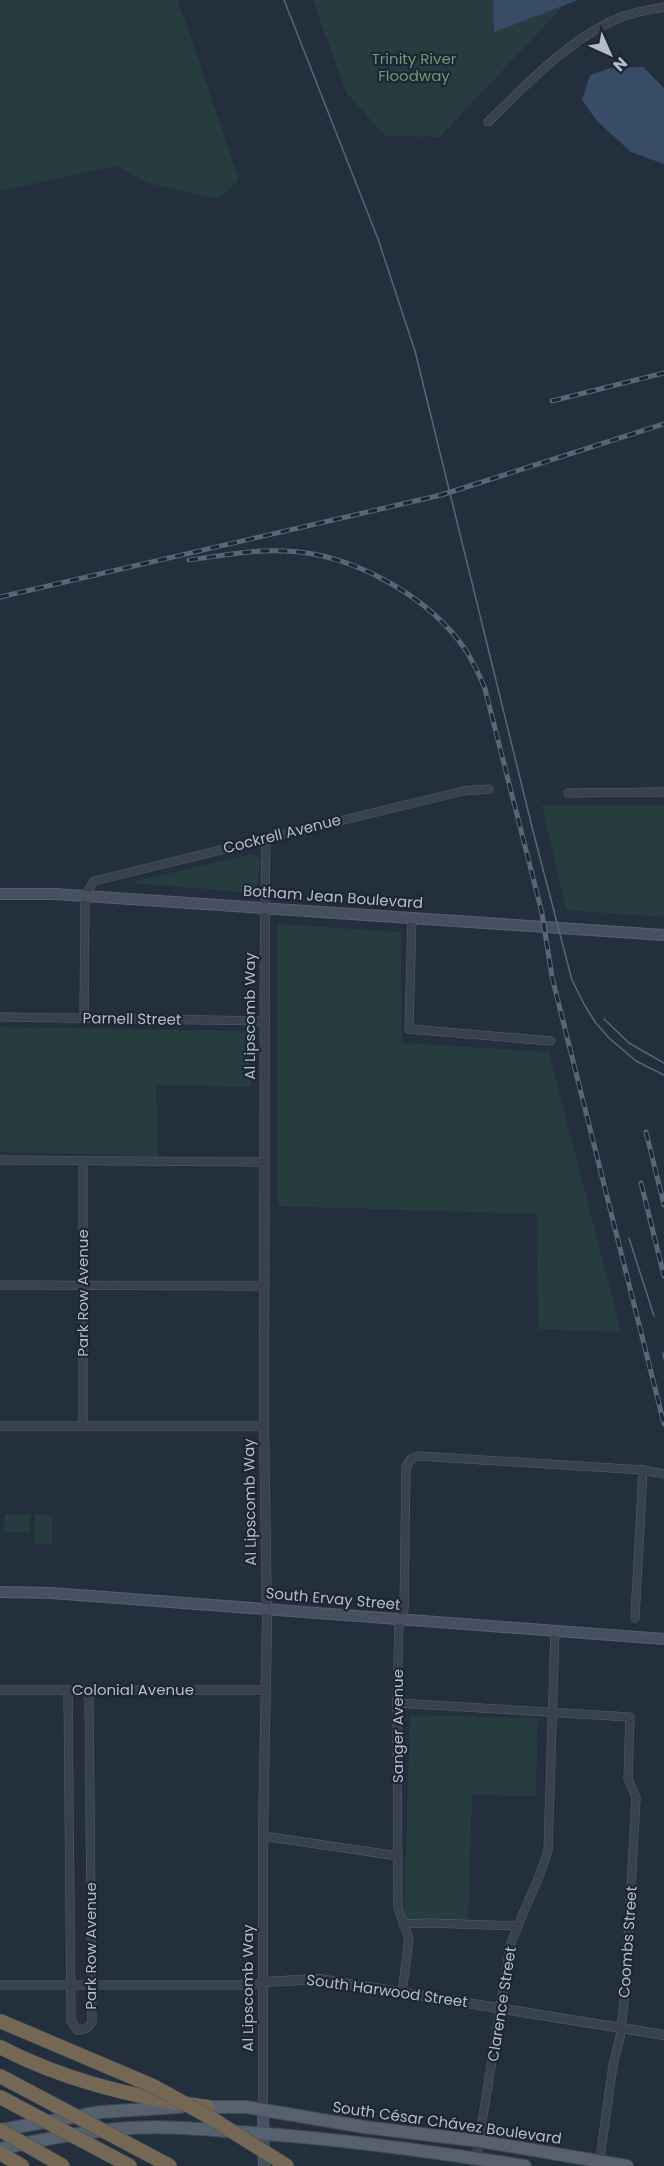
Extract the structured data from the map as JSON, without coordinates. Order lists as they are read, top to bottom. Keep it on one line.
{"streets":{"main road":["Botham Jean Boulevard","Al Lipscomb Way","South Ervay Street","South César Chávez Boulevard"],"street":["Cockrell Avenue","Parnell Street","Park Row Avenue","Colonial Avenue","Sanger Avenue","Coombs Street","South Harwood Street","Clarence Street"]},"crossings":[["Cockrell Avenue","Botham Jean Boulevard"],["Cockrell Avenue","Al Lipscomb Way"],["Botham Jean Boulevard","Al Lipscomb Way"],["Al Lipscomb Way","Parnell Street"],["Al Lipscomb Way","South Ervay Street"],["Al Lipscomb Way","Colonial Avenue"],["Al Lipscomb Way","South Harwood Street"],["Al Lipscomb Way","South César Chávez Boulevard"],["Park Row Avenue","Colonial Avenue"],["Park Row Avenue","South Harwood Street"],["South Ervay Street","Sanger Avenue"],["South Ervay Street","Clarence Street"],["Sanger Avenue","South Harwood Street"],["Coombs Street","South Harwood Street"],["Coombs Street","Clarence Street"],["Coombs Street","South César Chávez Boulevard"],["South Harwood Street","Clarence Street"],["Clarence Street","South César Chávez Boulevard"]],"parks":["Trinity River Floodway"],"north":"bottom right"}
